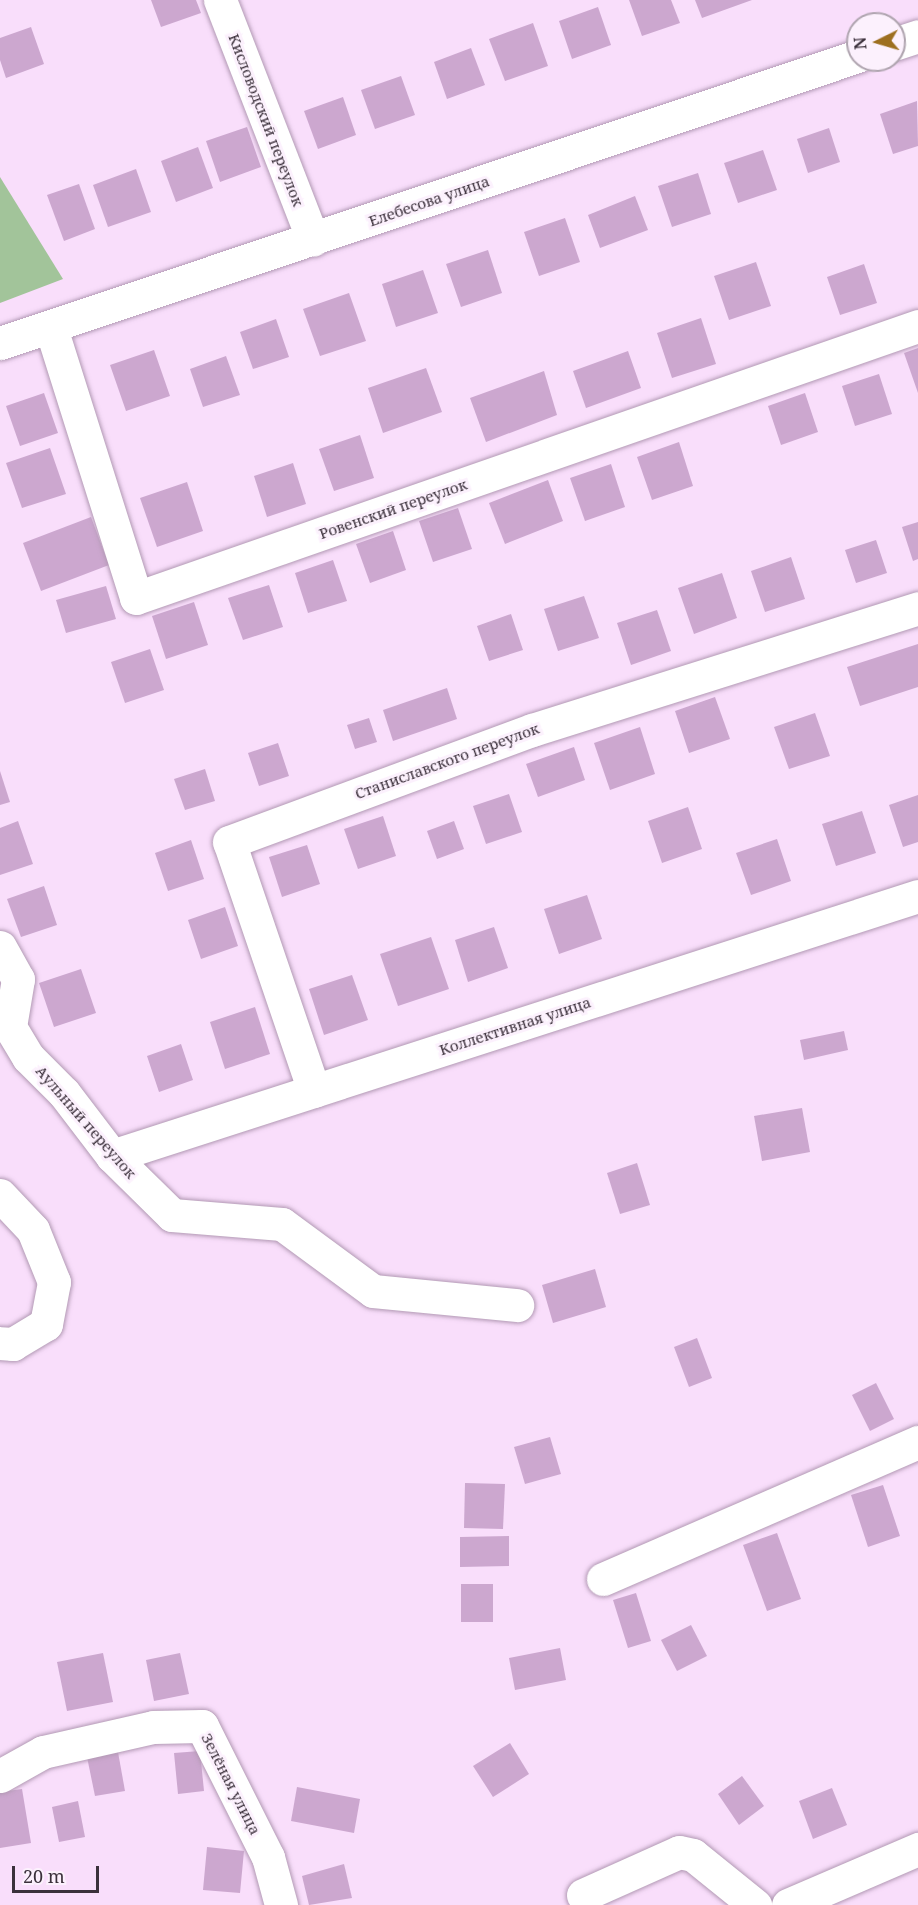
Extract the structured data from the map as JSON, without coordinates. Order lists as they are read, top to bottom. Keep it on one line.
{"streets":{"street":["Кисловодский переулок","Елебесова улица","Ровенский переулок","Станиславского переулок","Коллективная улица","Аульный переулок","Зелёная улица"]},"crossings":[["Кисловодский переулок","Елебесова улица"],["Елебесова улица","Ровенский переулок"],["Станиславского переулок","Коллективная улица"],["Коллективная улица","Аульный переулок"]],"scale_bar":"20 m","north":"left"}
